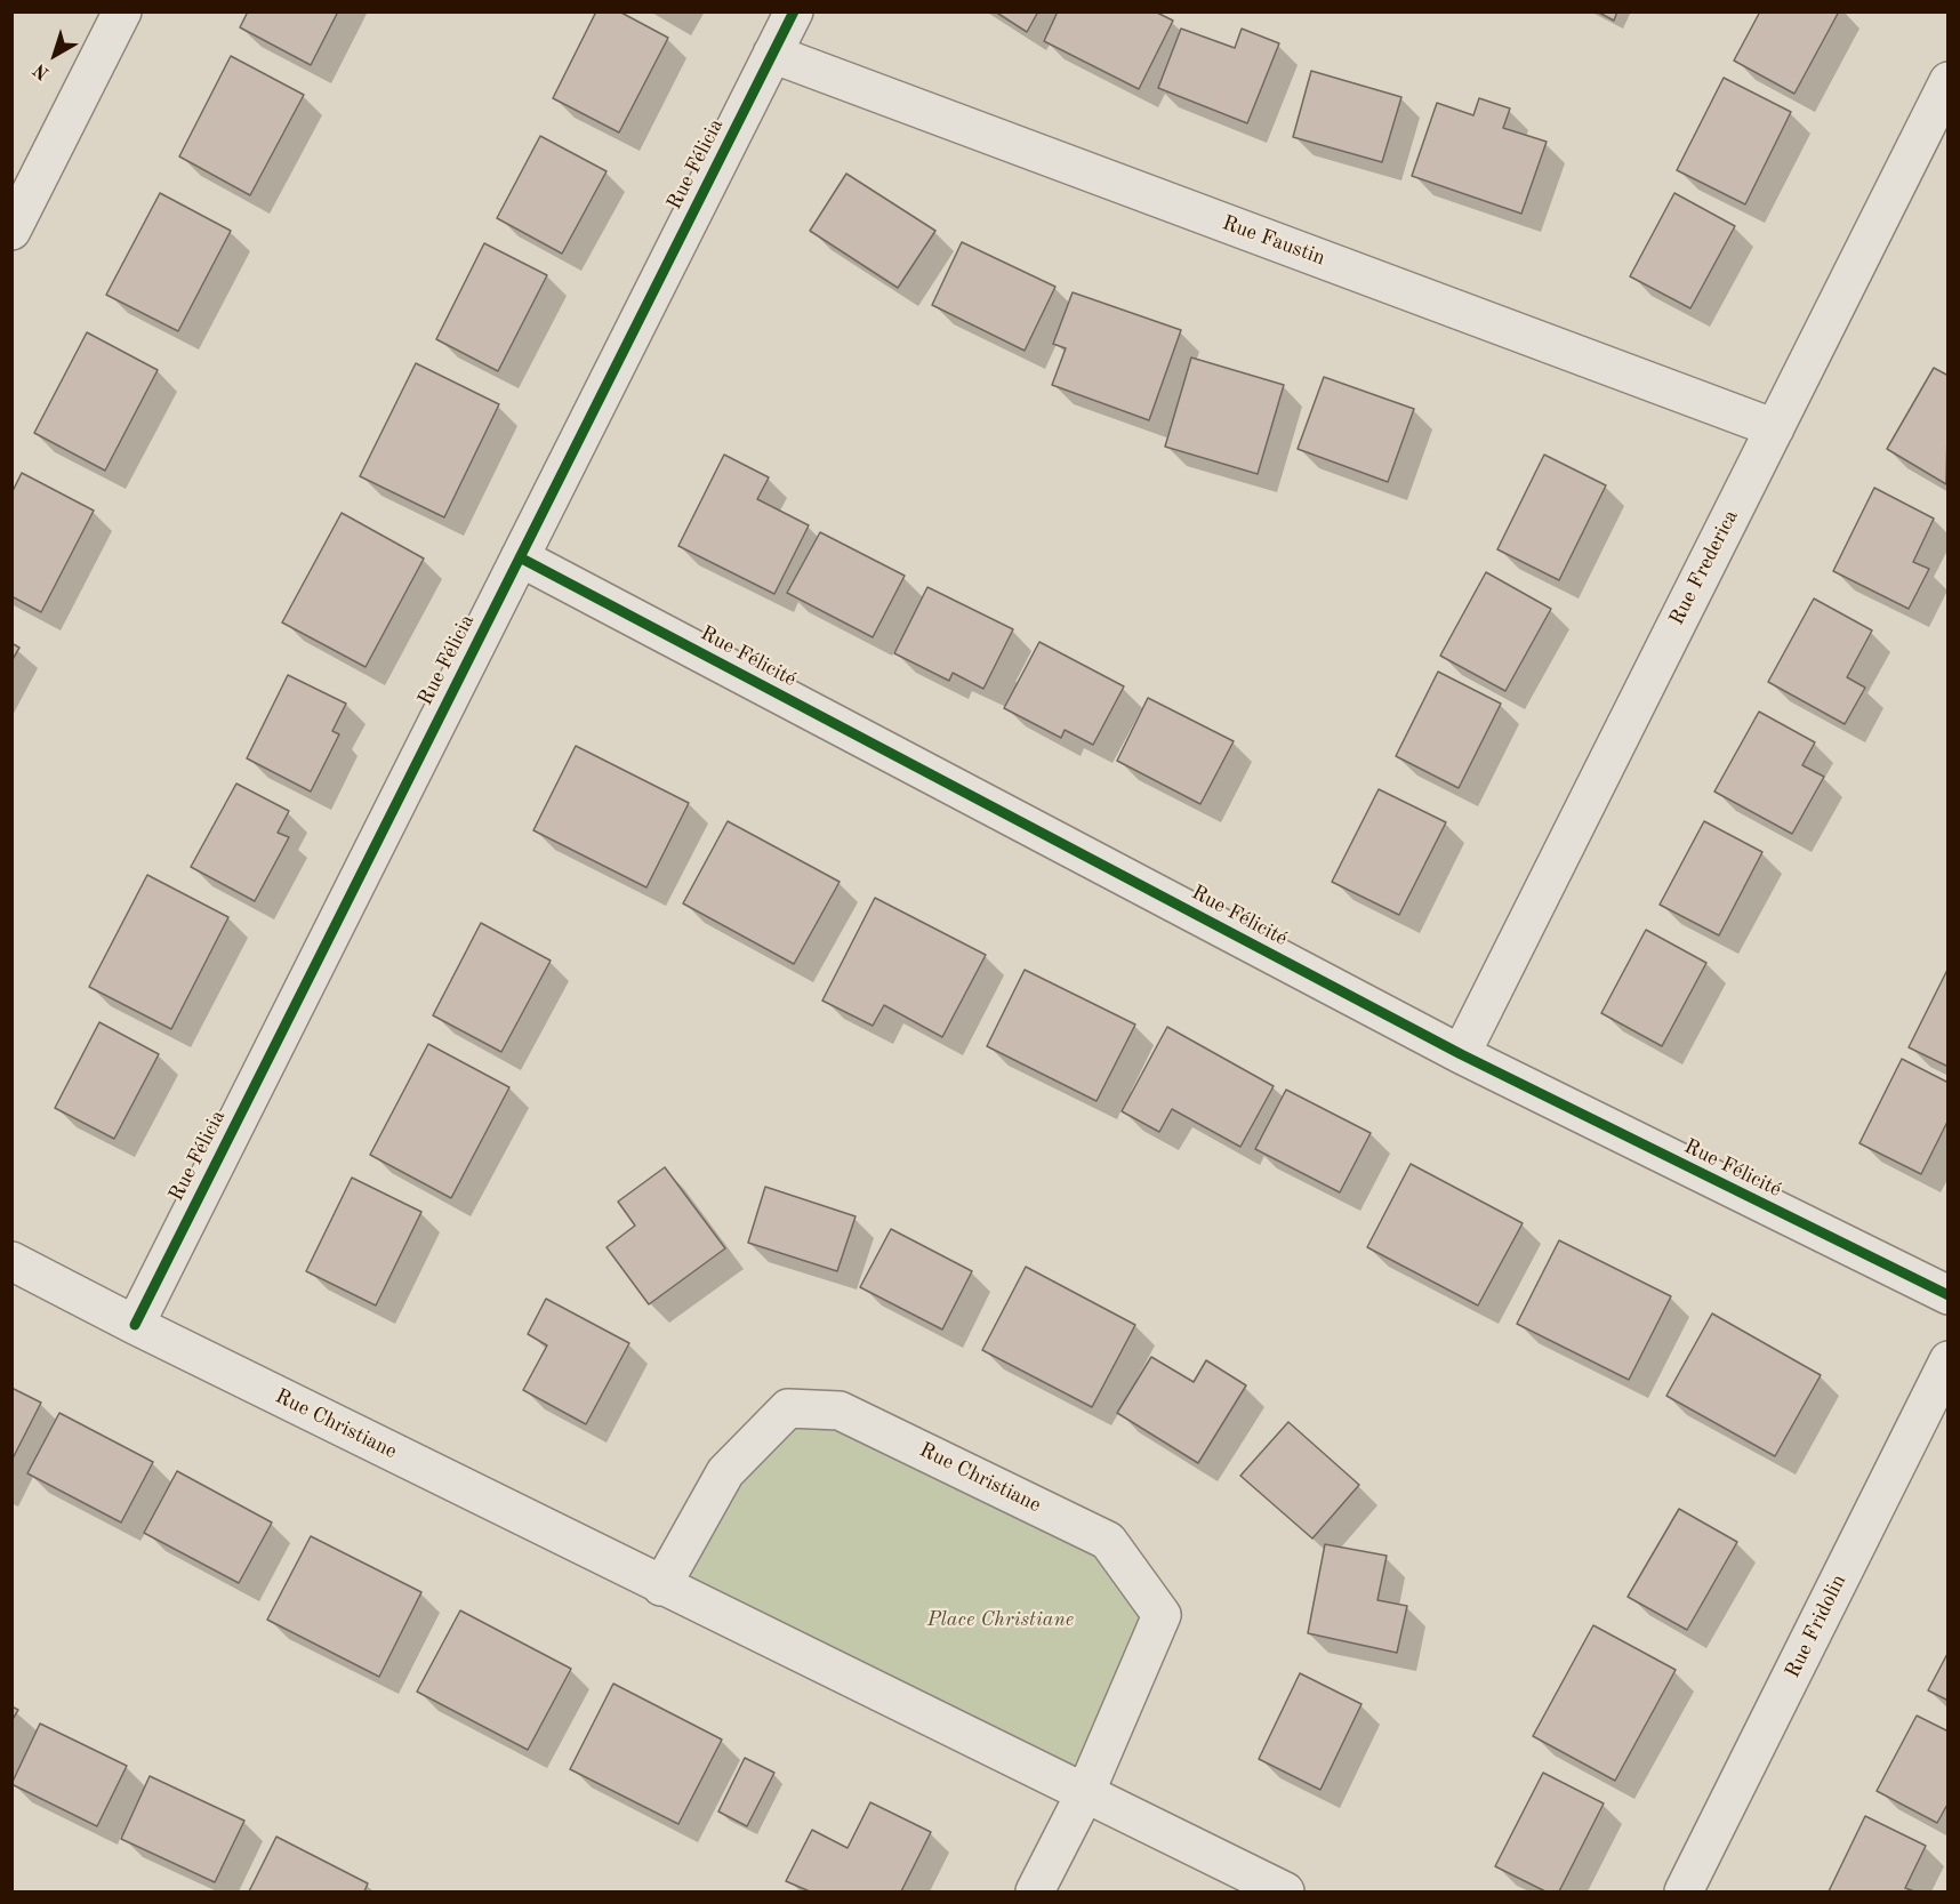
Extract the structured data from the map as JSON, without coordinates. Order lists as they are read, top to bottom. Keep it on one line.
{"streets":{"street":["Rue Félicia","Rue Faustin","Rue Frederica","Rue Félicité","Rue Christiane","Rue Fridolin"]},"crossings":[["Rue Félicia","Rue Faustin"],["Rue Félicia","Rue Félicité"],["Rue Félicia","Rue Christiane"],["Rue Faustin","Rue Frederica"],["Rue Frederica","Rue Félicité"]],"parks":["Place Christiane"],"north":"bottom left"}
